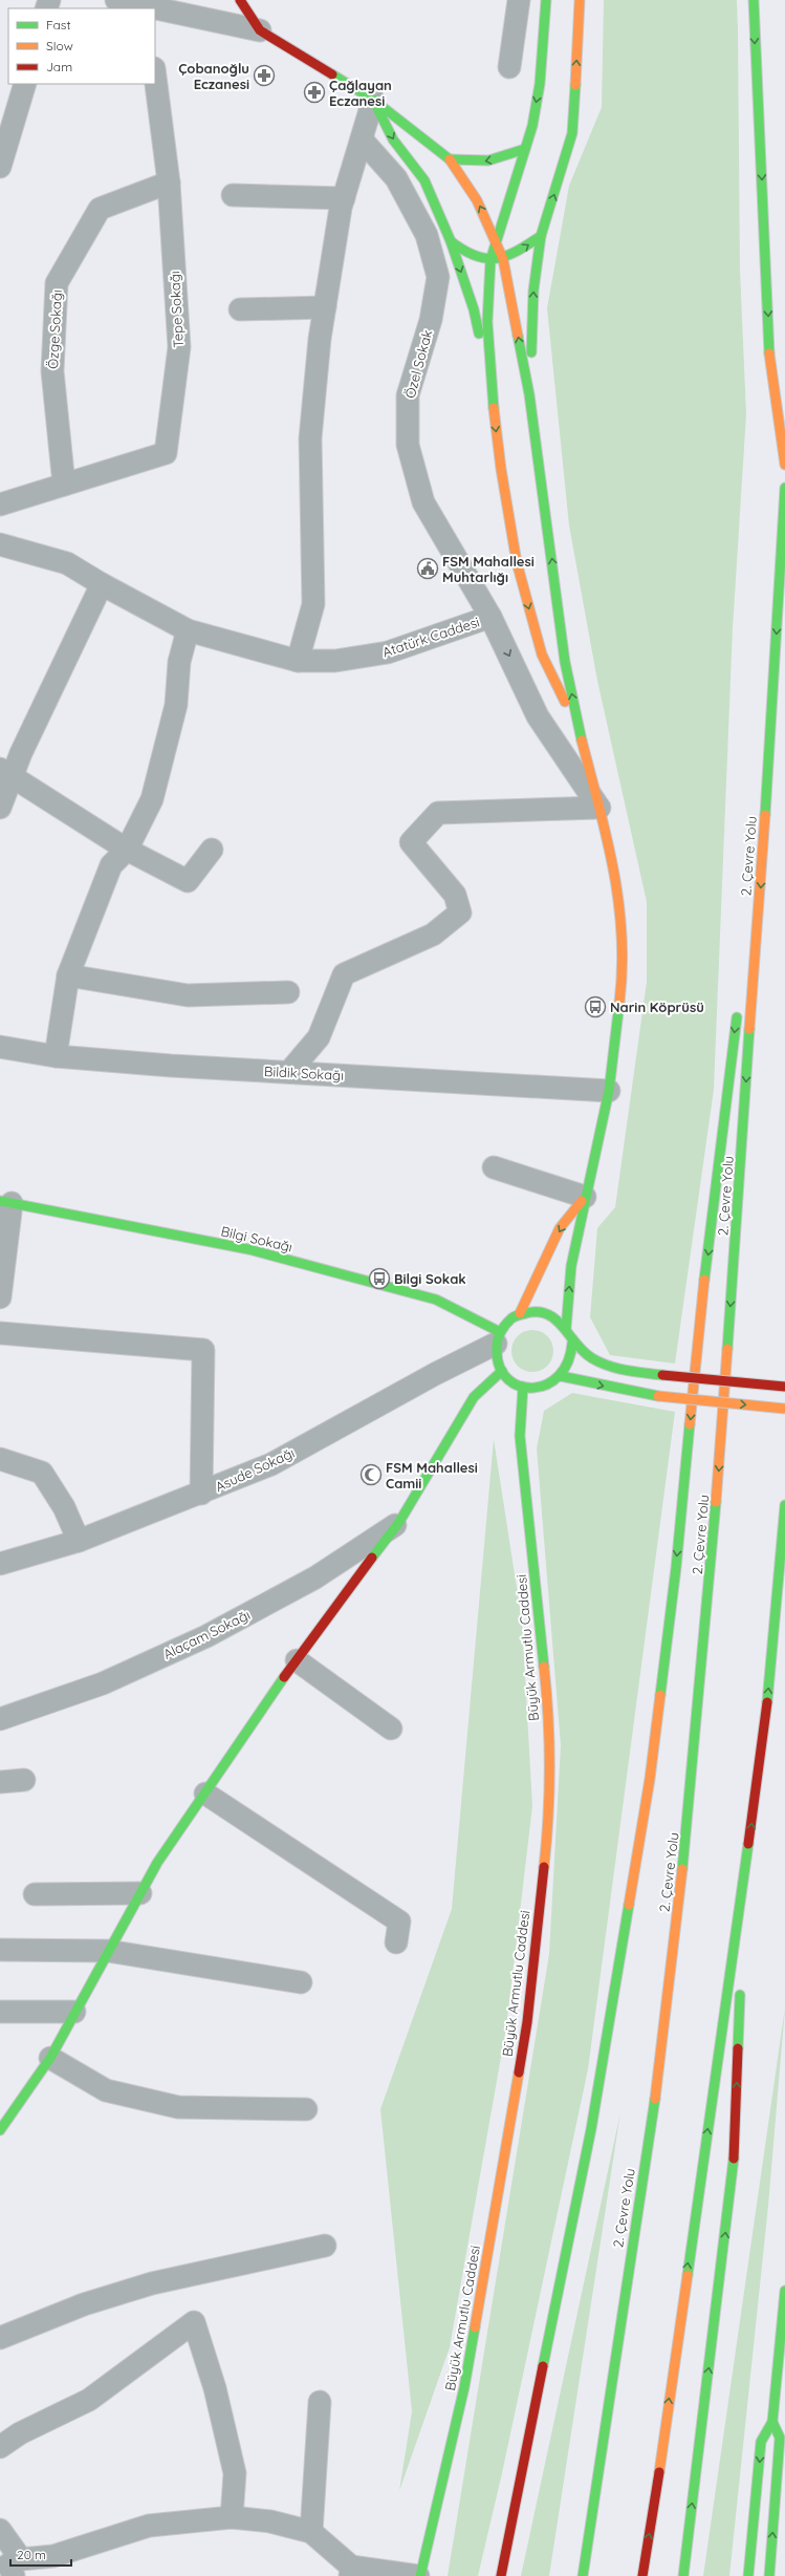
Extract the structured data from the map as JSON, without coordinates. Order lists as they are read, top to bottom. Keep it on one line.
{"streets":{"main road":["2. Çevre Yolu","Bilgi Sokağı","Büyük Armutlu Caddesi"],"street":["Tepe Sokağı","Özge Sokağı","Özel Sokak","Atatürk Caddesi","Bildik Sokağı","Asude Sokağı","Alaçam Sokağı"]},"crossings":[["Tepe Sokağı","Özge Sokağı"],["Özel Sokak","Atatürk Caddesi"],["Bilgi Sokağı","Asude Sokağı"],["Bilgi Sokağı","Büyük Armutlu Caddesi"],["Asude Sokağı","Büyük Armutlu Caddesi"]],"places":{"pharmacy":["Çobanoğlu Eczanesi","Çağlayan Eczanesi"],"public building":["FSM Mahallesi Muhtarlığı"],"bus stop":["Narin Köprüsü","Bilgi Sokak"],"mosque":["FSM Mahallesi Camii"]},"legend":["Fast","Slow","Jam"],"scale_bar":"20 m"}
